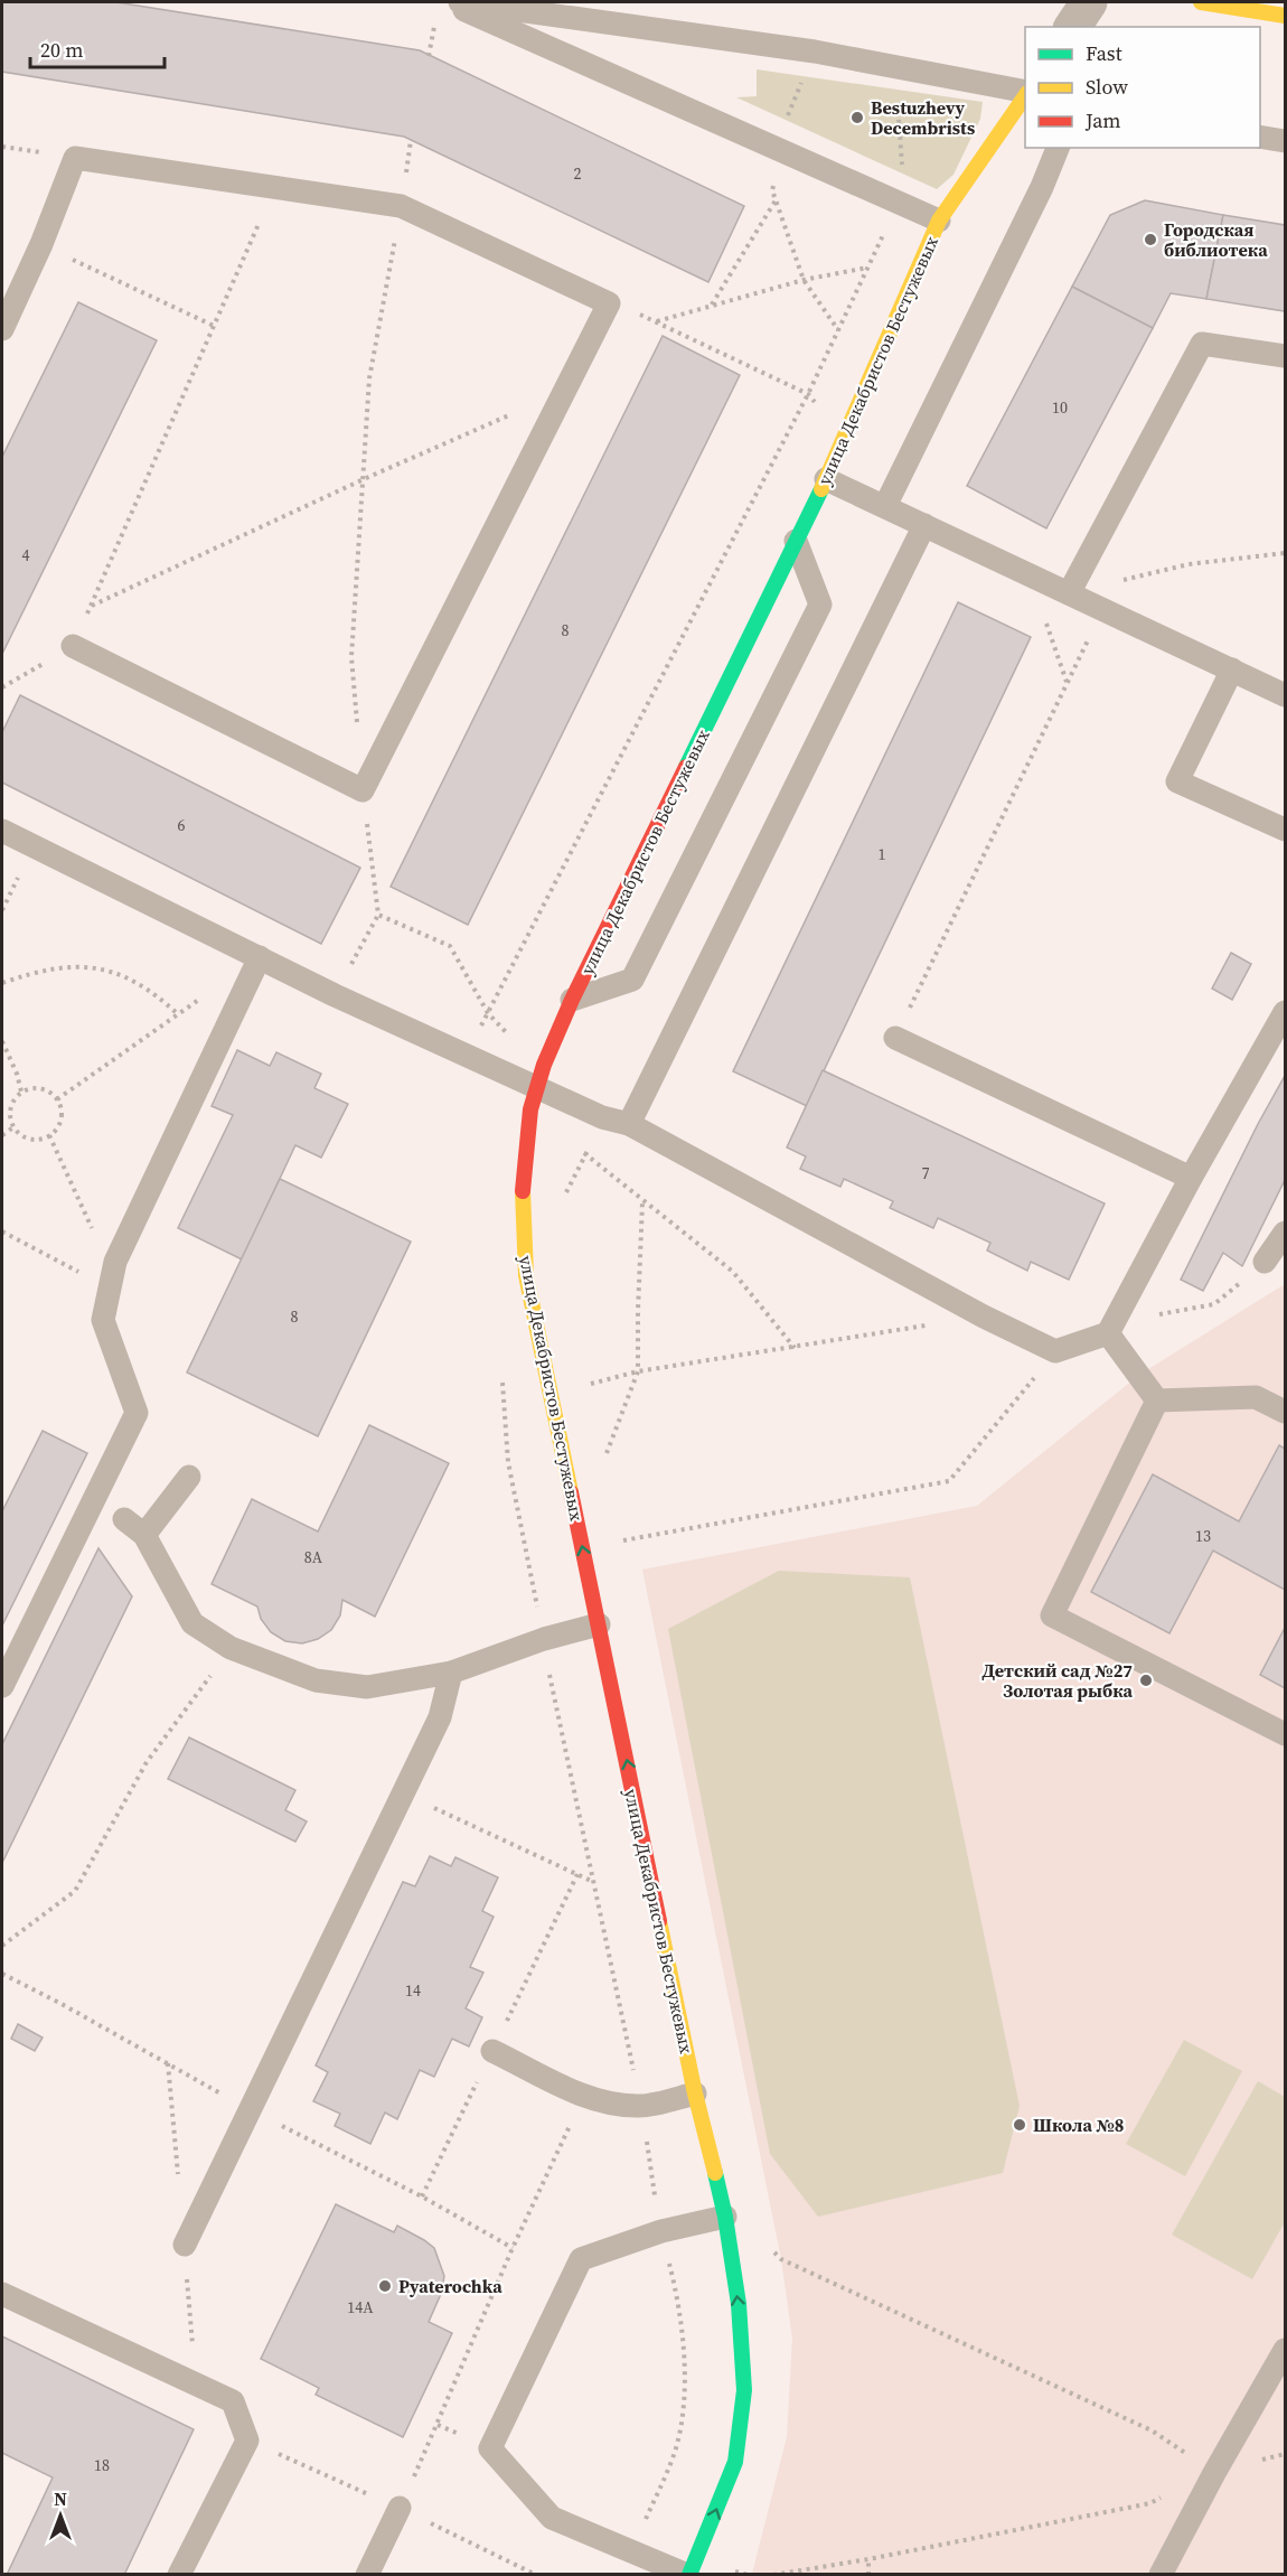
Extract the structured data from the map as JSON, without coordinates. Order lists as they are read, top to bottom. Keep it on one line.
{"streets":{"street":["улица Декабристов Бестужевых"]},"one_way":["улица Декабристов Бестужевых"],"places":["Bestuzhevy Decembrists","Городская библиотека","Детский сад №27 Золотая рыбка","Школа №8","Pyaterochka"],"house_numbers":["2","10","4","8","6","1","7","8","13","8А","14","14А","18"],"legend":["Fast","Slow","Jam"],"scale_bar":"20 m","north":"top"}
